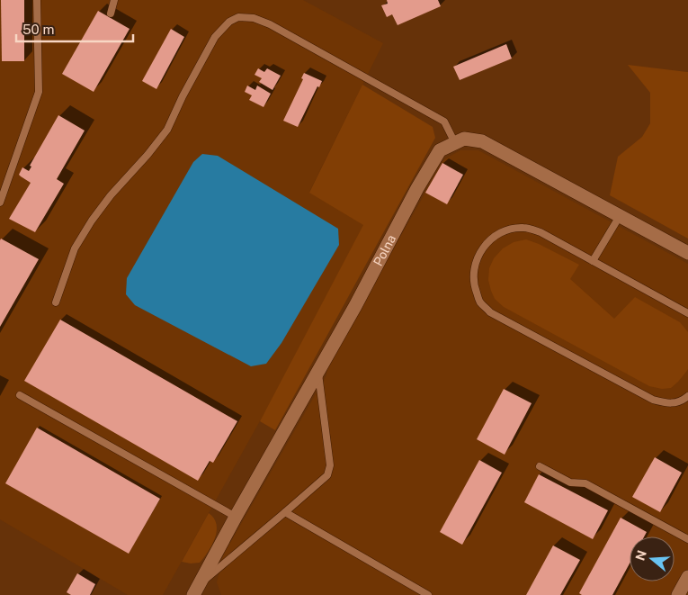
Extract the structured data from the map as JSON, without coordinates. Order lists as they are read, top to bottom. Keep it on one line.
{"streets":{"street":["Polna"]},"scale_bar":"50 m","north":"left"}
